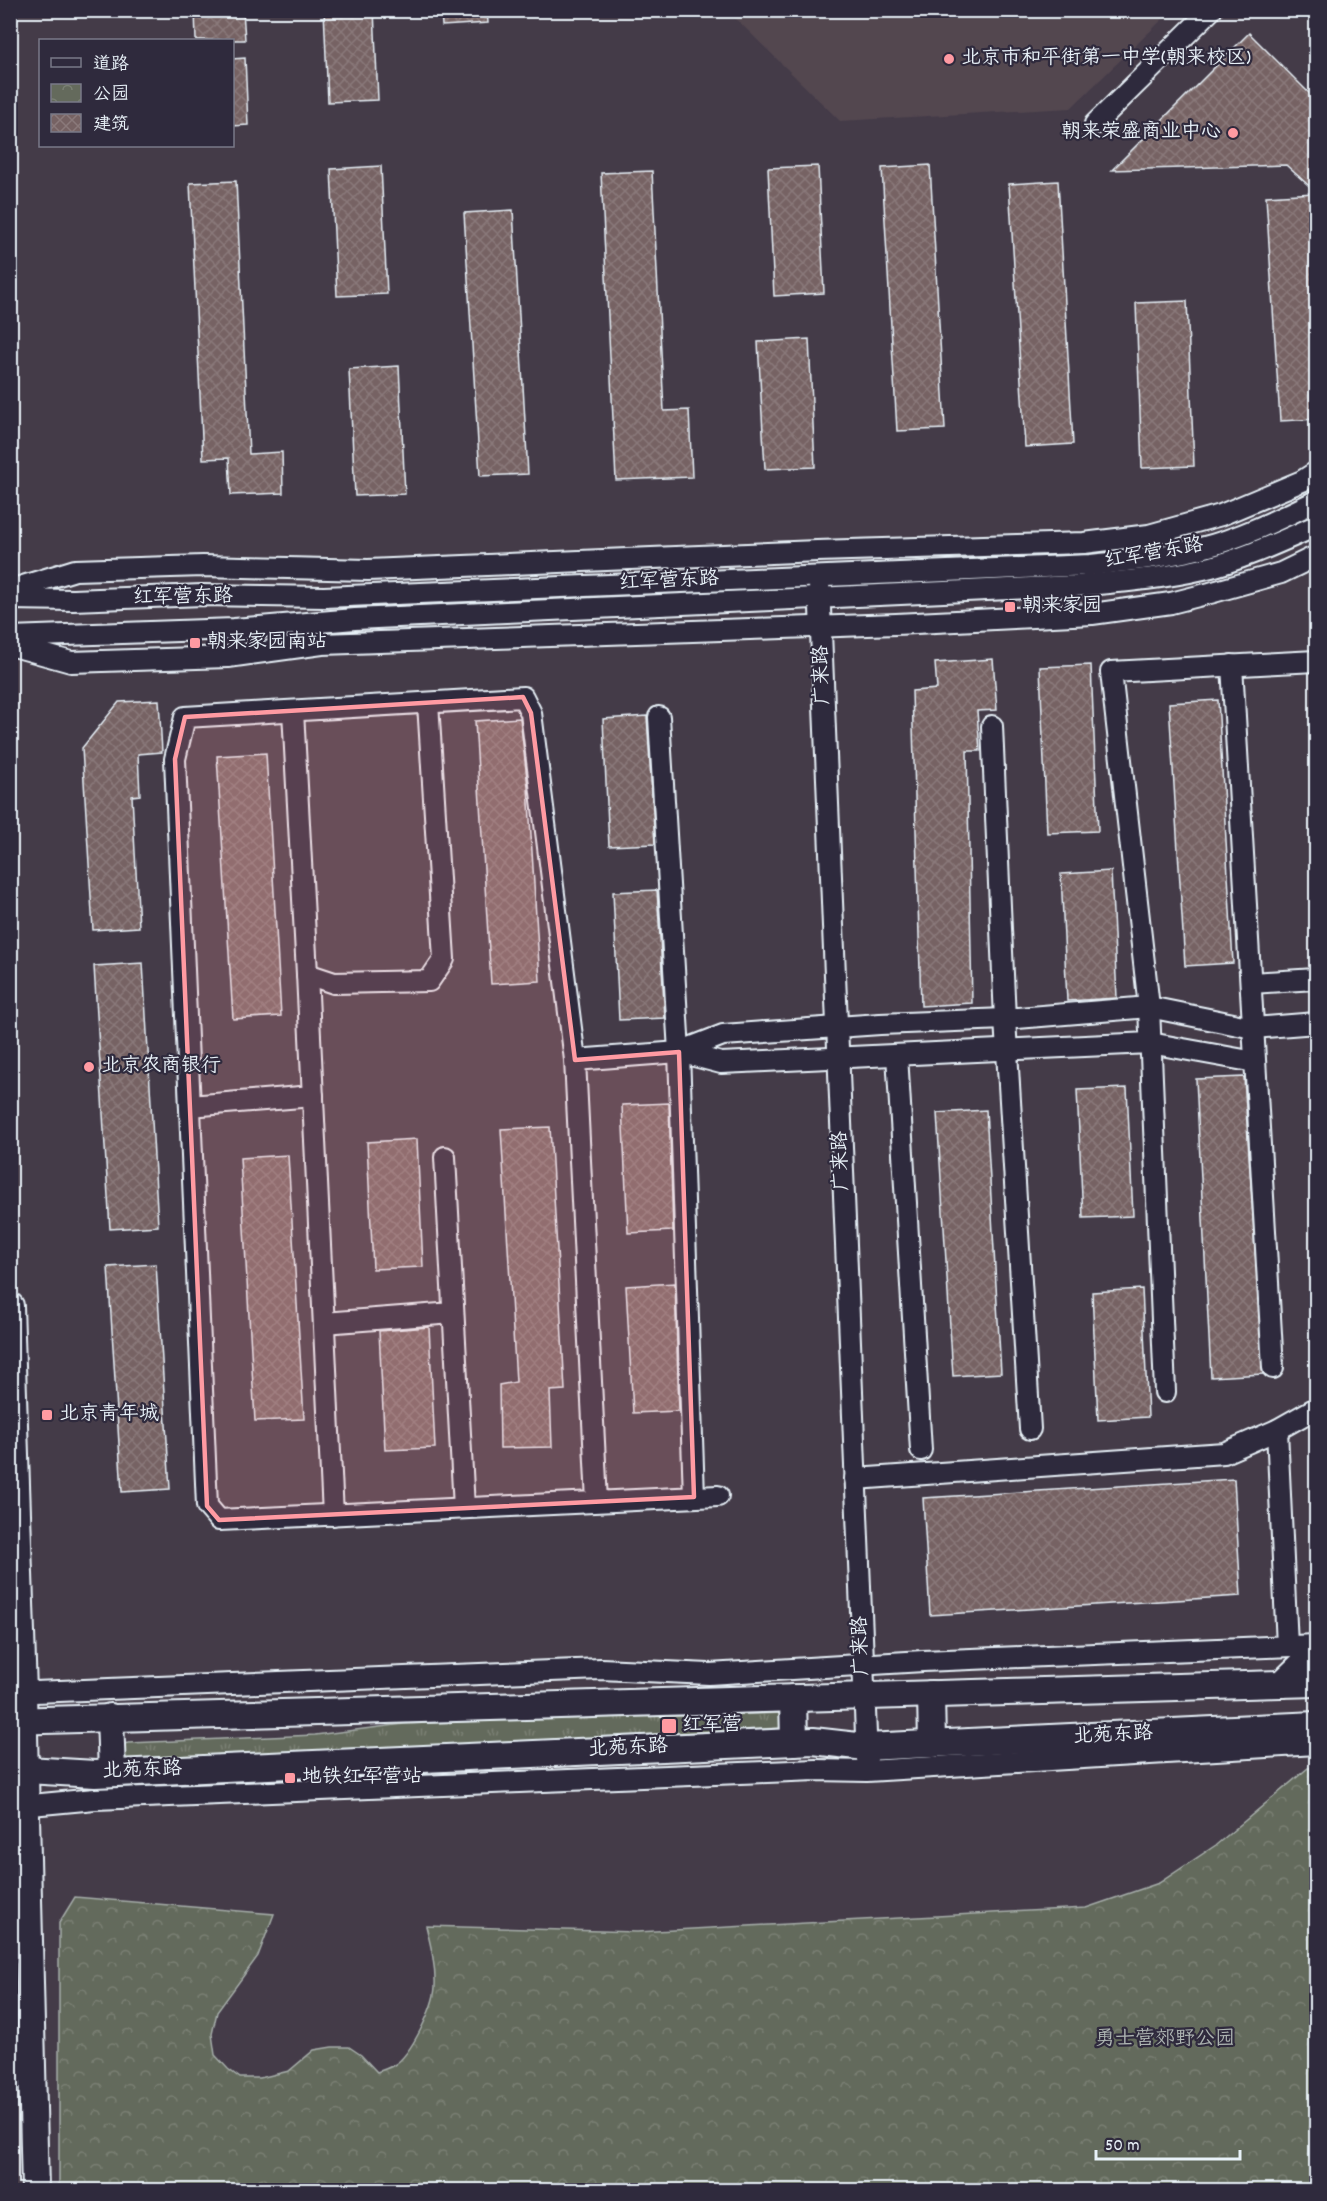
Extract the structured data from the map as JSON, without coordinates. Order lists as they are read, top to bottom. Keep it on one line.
{"streets":{"main road":["北苑东路"],"street":["红军营东路","广来路"]},"crossings":[["红军营东路","广来路"],["广来路","北苑东路"]],"parks":["勇士营郊野公园"],"places":{"other":["北京市和平街第一中学(朝来校区)","朝来荣盛商业中心","北京农商银行"],"transit":["朝来家园","朝来家园南站","北京青年城","红军营","地铁红军营站"]},"legend":["道路","公园","建筑"],"scale_bar":"50 m"}
